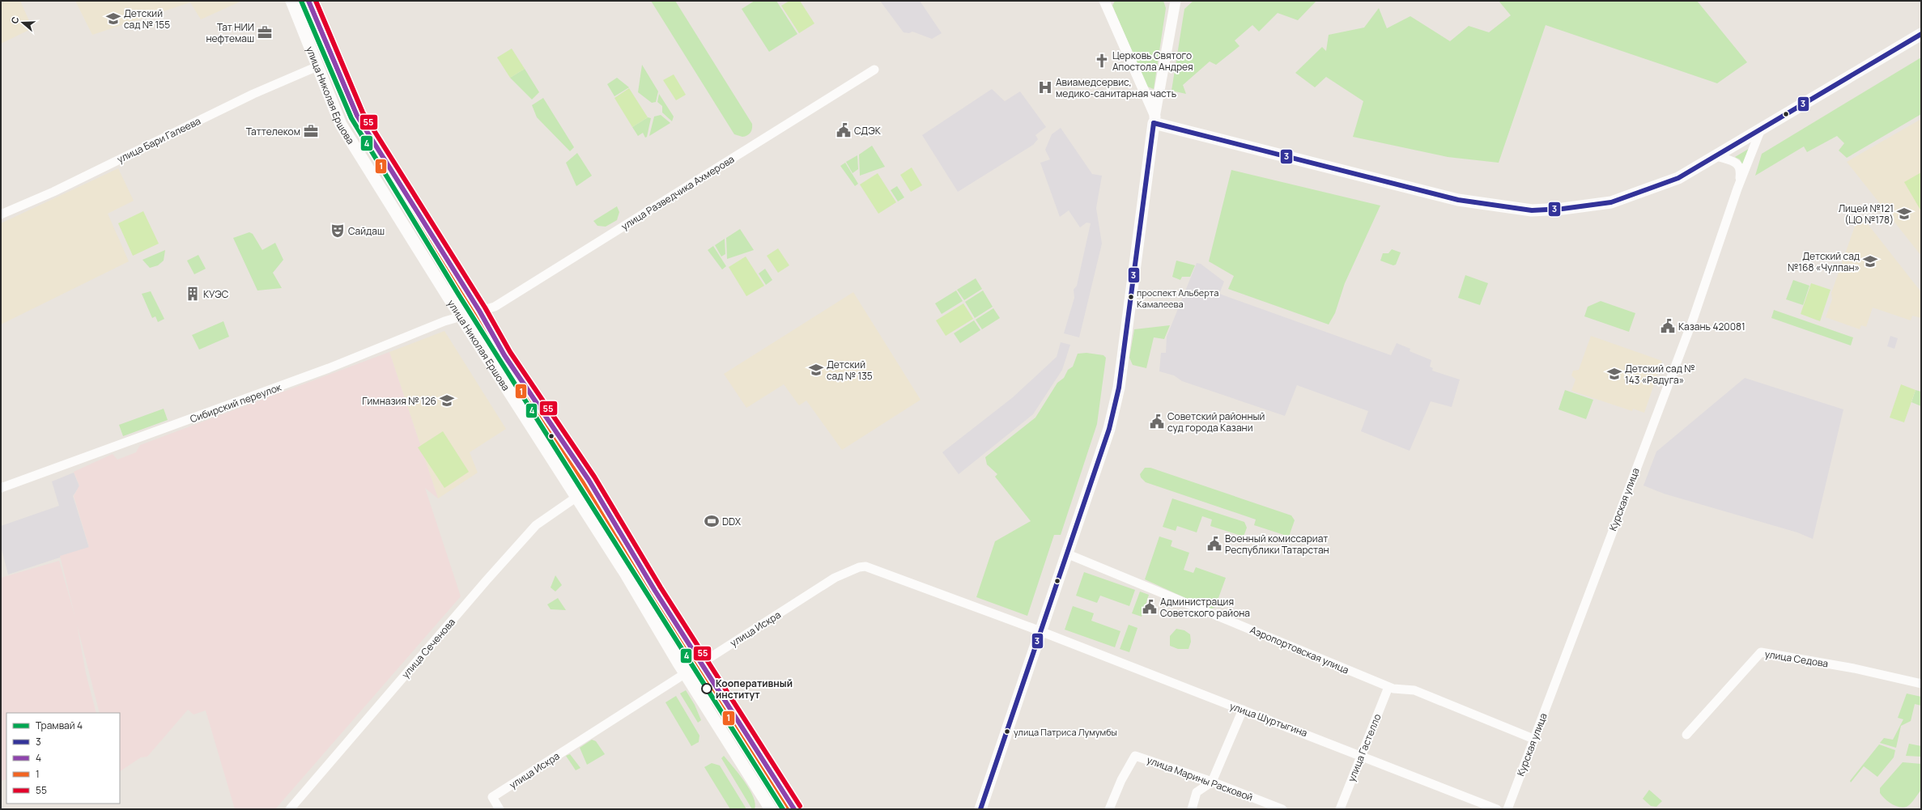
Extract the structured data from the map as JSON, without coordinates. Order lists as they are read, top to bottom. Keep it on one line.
{"streets":{"main road":["улица Николая Ершова"],"street":["улица Бари Галеева","улица Разведчика Ахмерова","Сибирский переулок","Курская улица","улица Искра","улица Сеченова","Аэропортовская улица","улица Седова","улица Шуртыгина","улица Гастелло","улица Марины Расковой"]},"crossings":[["улица Николая Ершова","улица Бари Галеева"],["улица Николая Ершова","улица Разведчика Ахмерова"],["улица Николая Ершова","Сибирский переулок"],["улица Николая Ершова","улица Искра"],["улица Разведчика Ахмерова","Сибирский переулок"],["Курская улица","Аэропортовская улица"],["улица Искра","улица Шуртыгина"],["Аэропортовская улица","улица Гастелло"],["улица Шуртыгина","улица Гастелло"]],"places":{"school or university":["Детский сад № 155","Лицей №121 (ЦО №178)","Детский сад №168 «Чулпан»","Детский сад № 135","Детский сад № 143 «Радуга»","Гимназия № 126"],"office":["Тат НИИ нефтемаш","Таттелеком"],"church":["Церковь Святого Апостола Андрея"],"hospital":["Авиамедсервис, медико-санитарная часть"],"public building":["СДЭК","Казань 420081","Советский районный суд города Казани","Военный комиссариат Республики Татарстан","Администрация Советского района"],"theatre":["Сайдаш"],"building":["КУЭС"],"other":["проспект Альберта Камалеева","Кооперативный институт","улица Патриса Лумумбы"],"sports":["DDX"]},"lines":["tram line 4","transit line 4","transit line 55","transit line 1","transit line 3"],"legend":["Трамвай 4","3","4","1","55"],"north":"left"}
